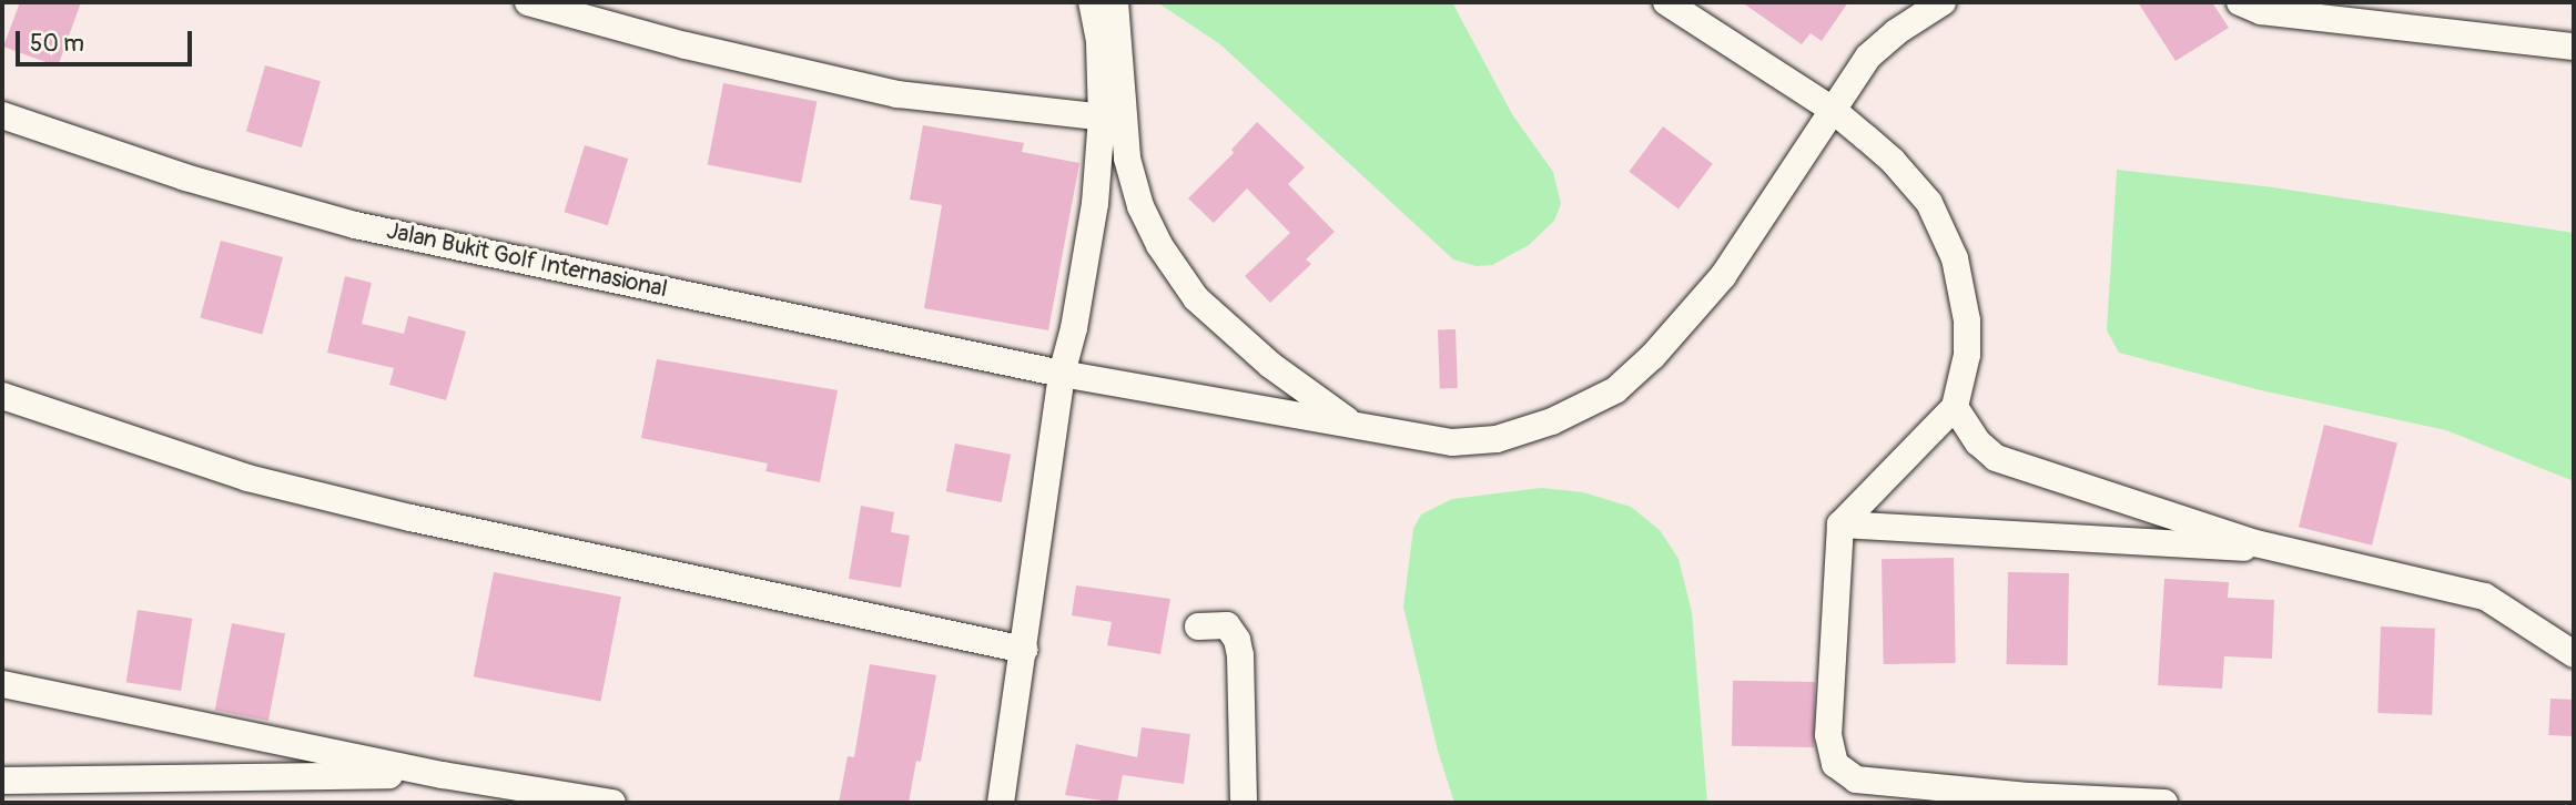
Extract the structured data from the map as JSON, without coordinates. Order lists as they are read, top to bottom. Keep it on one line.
{"streets":{"street":["Jalan Bukit Golf Internasional"]},"scale_bar":"50 m"}
